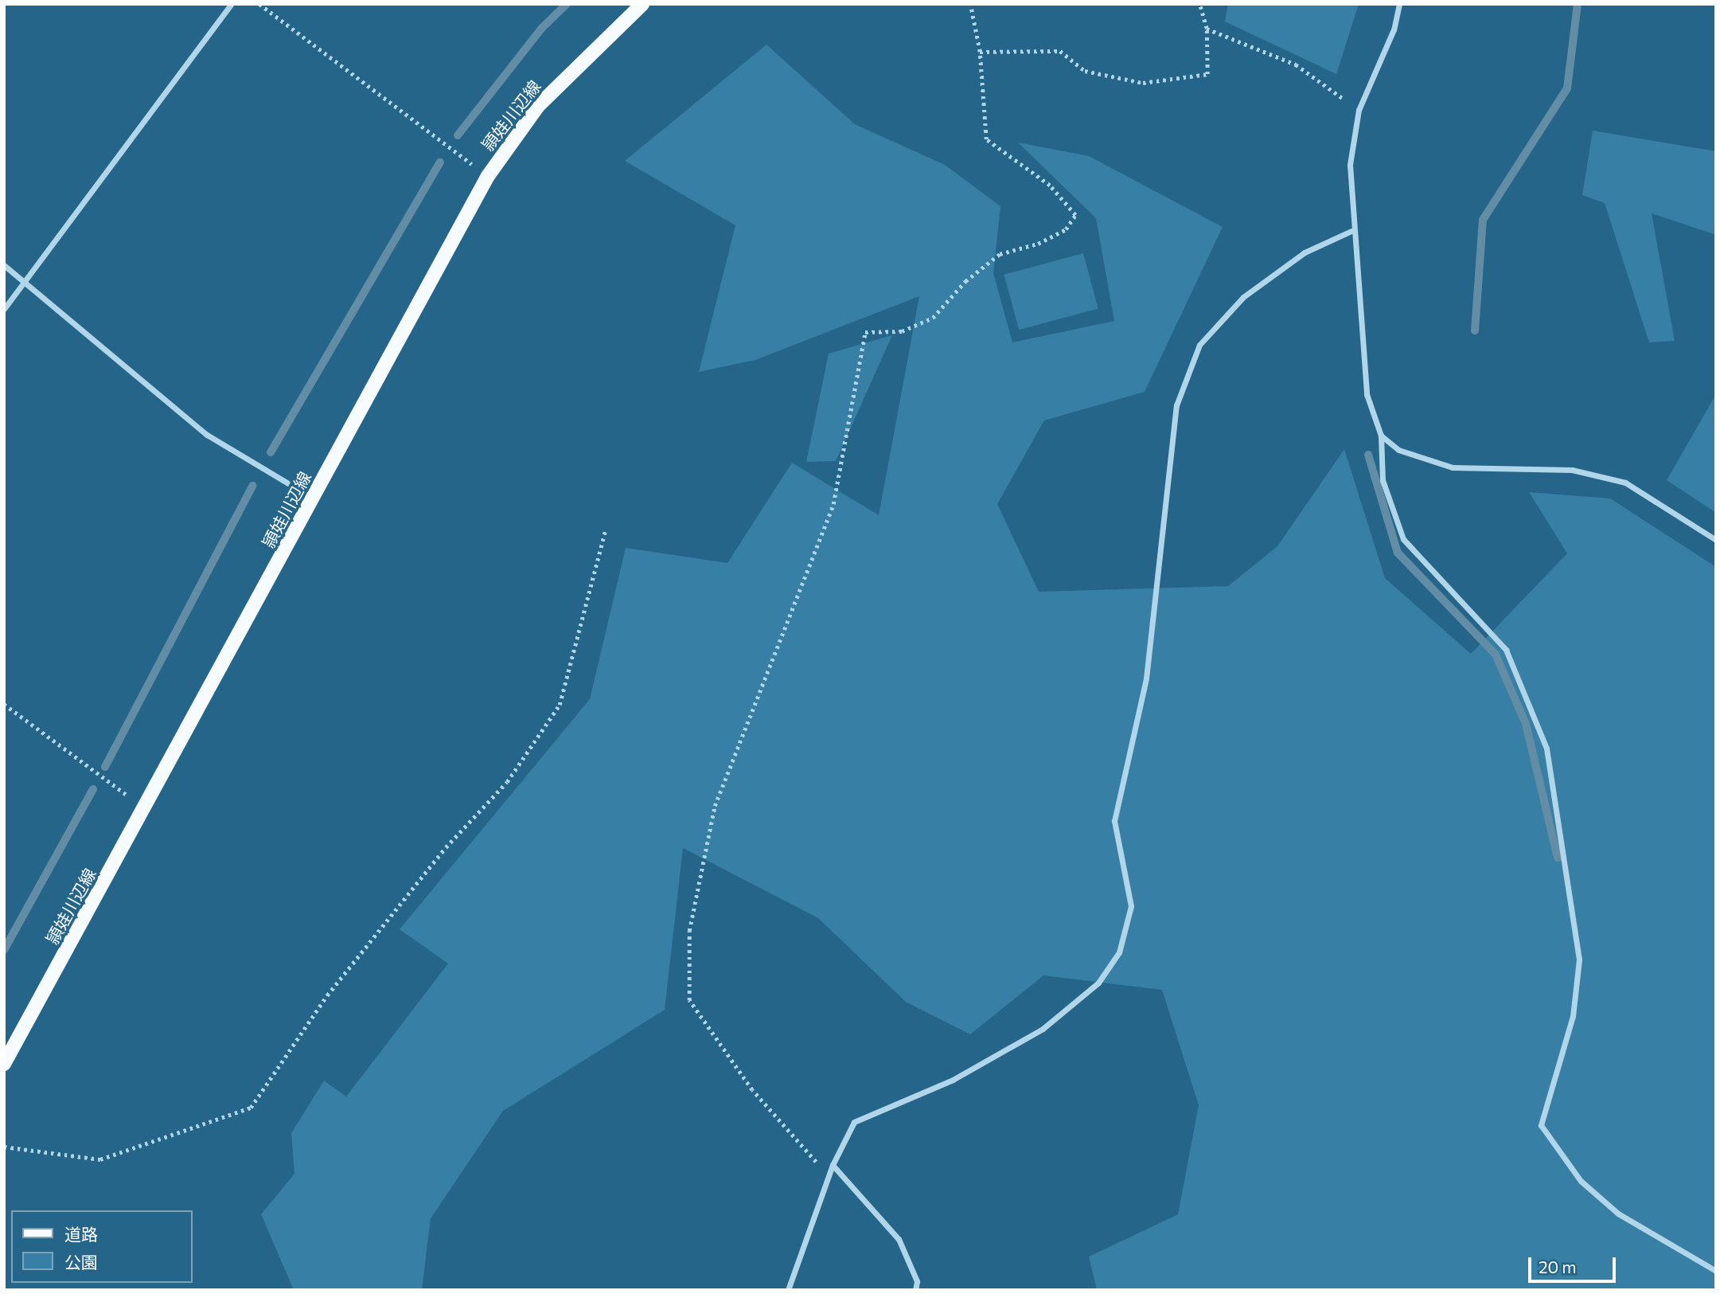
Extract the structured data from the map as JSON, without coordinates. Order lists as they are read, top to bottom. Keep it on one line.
{"streets":{"main road":["頴娃川辺線"]},"legend":["道路","公園"],"scale_bar":"20 m"}
